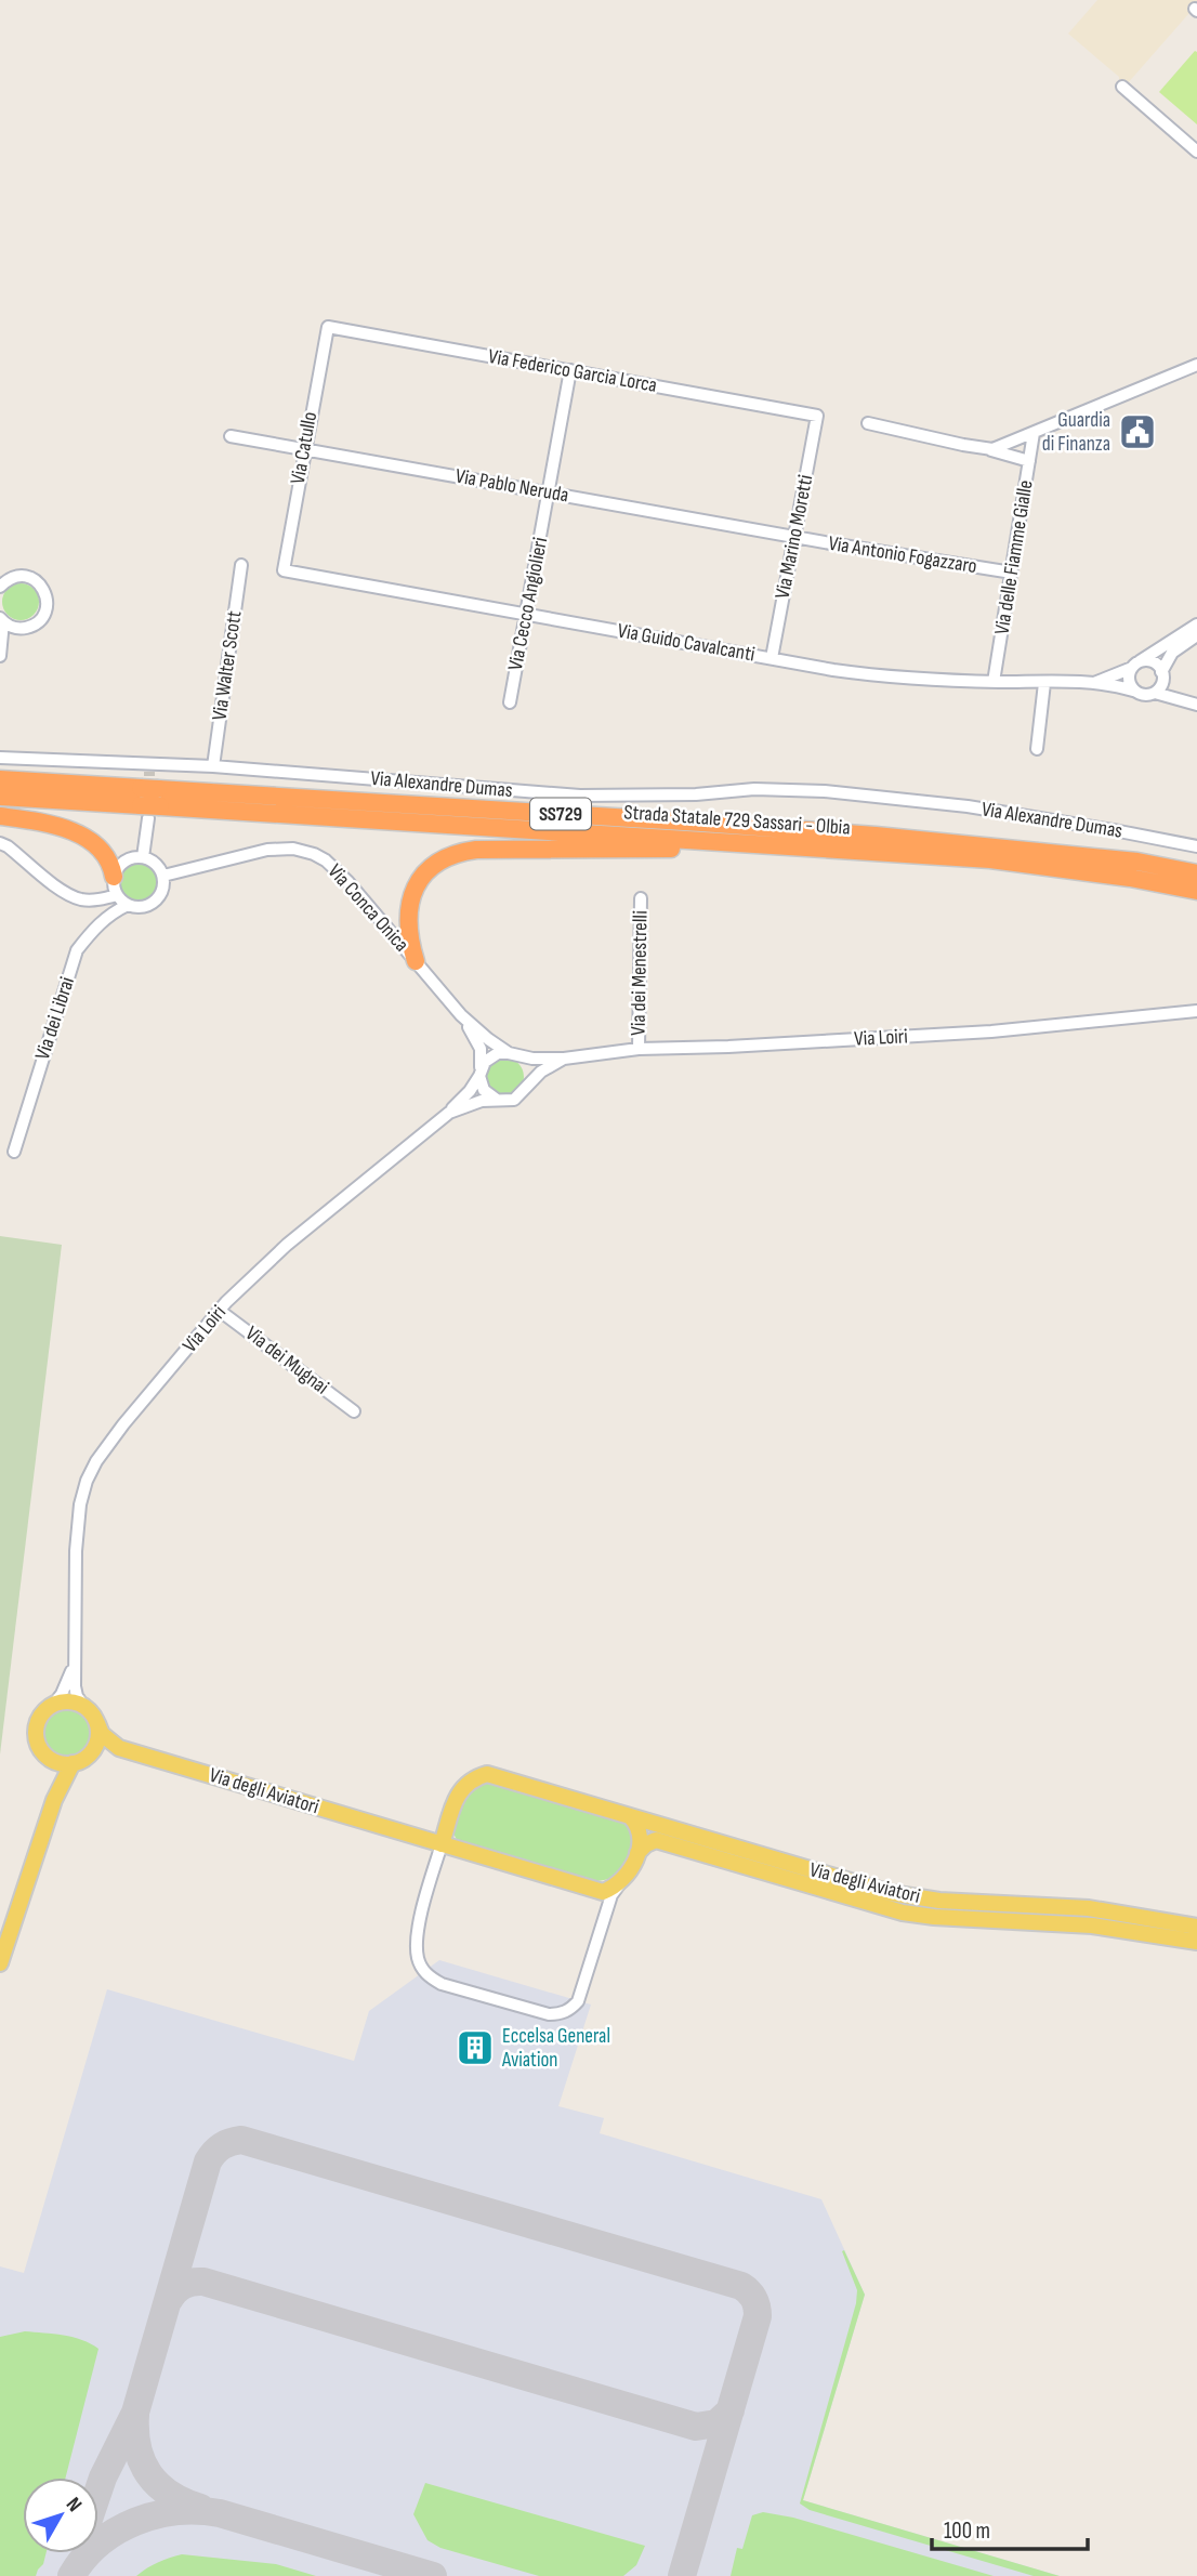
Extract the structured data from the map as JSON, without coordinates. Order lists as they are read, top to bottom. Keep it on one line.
{"streets":{"highway":["SS729","Strada Statale 729 Sassari - Olbia"],"main road":["Via degli Aviatori"],"street":["Via Federico Garcia Lorca","Via Catullo","Via Pablo Neruda","Via Marino Moretti","Via Antonio Fogazzaro","Via delle Fiamme Gialle","Via Cecco Angiolieri","Via Guido Cavalcanti","Via Walter Scott","Via Alexandre Dumas","Via Conca Onica","Via dei Menestrelli","Via dei Librai","Via Loiri","Via dei Mugnai"]},"crossings":[["Via Federico Garcia Lorca","Via Catullo"],["Via Federico Garcia Lorca","Via Marino Moretti"],["Via Federico Garcia Lorca","Via Cecco Angiolieri"],["Via Catullo","Via Pablo Neruda"],["Via Catullo","Via Guido Cavalcanti"],["Via Pablo Neruda","Via Marino Moretti"],["Via Pablo Neruda","Via Antonio Fogazzaro"],["Via Pablo Neruda","Via Cecco Angiolieri"],["Via Marino Moretti","Via Antonio Fogazzaro"],["Via Marino Moretti","Via Guido Cavalcanti"],["Via Antonio Fogazzaro","Via delle Fiamme Gialle"],["Via delle Fiamme Gialle","Via Guido Cavalcanti"],["Via Cecco Angiolieri","Via Guido Cavalcanti"],["Via Walter Scott","Via Alexandre Dumas"],["Via Conca Onica","Via dei Librai"],["Via Conca Onica","Via Loiri"],["Via dei Menestrelli","Via Loiri"],["Via Loiri","Via dei Mugnai"]],"places":{"public building":["Guardia di Finanza"],"building":["Eccelsa General Aviation"]},"scale_bar":"100 m","north":"top right"}
